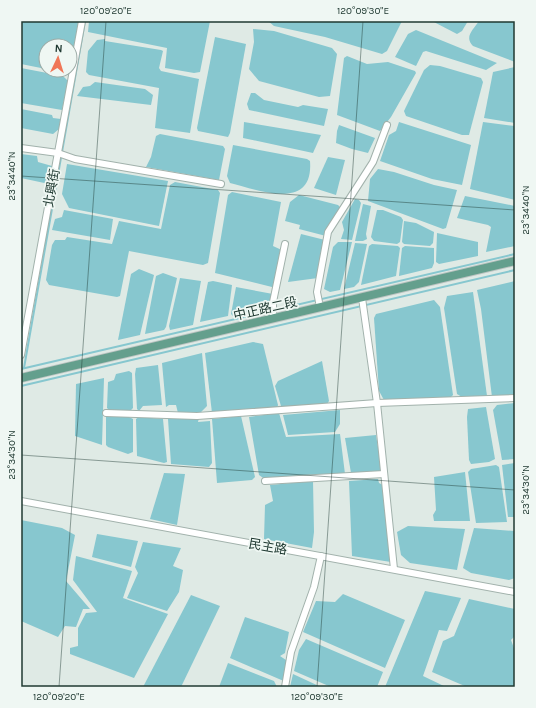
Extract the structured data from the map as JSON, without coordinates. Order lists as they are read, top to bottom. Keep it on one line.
{"streets":{"main road":["中正路二段"],"street":["北興街","民主路"]},"north":"top","coordinates":["120°09'20\"E","120°09'30\"E","23°34'40\"N","23°34'30\"N"]}
